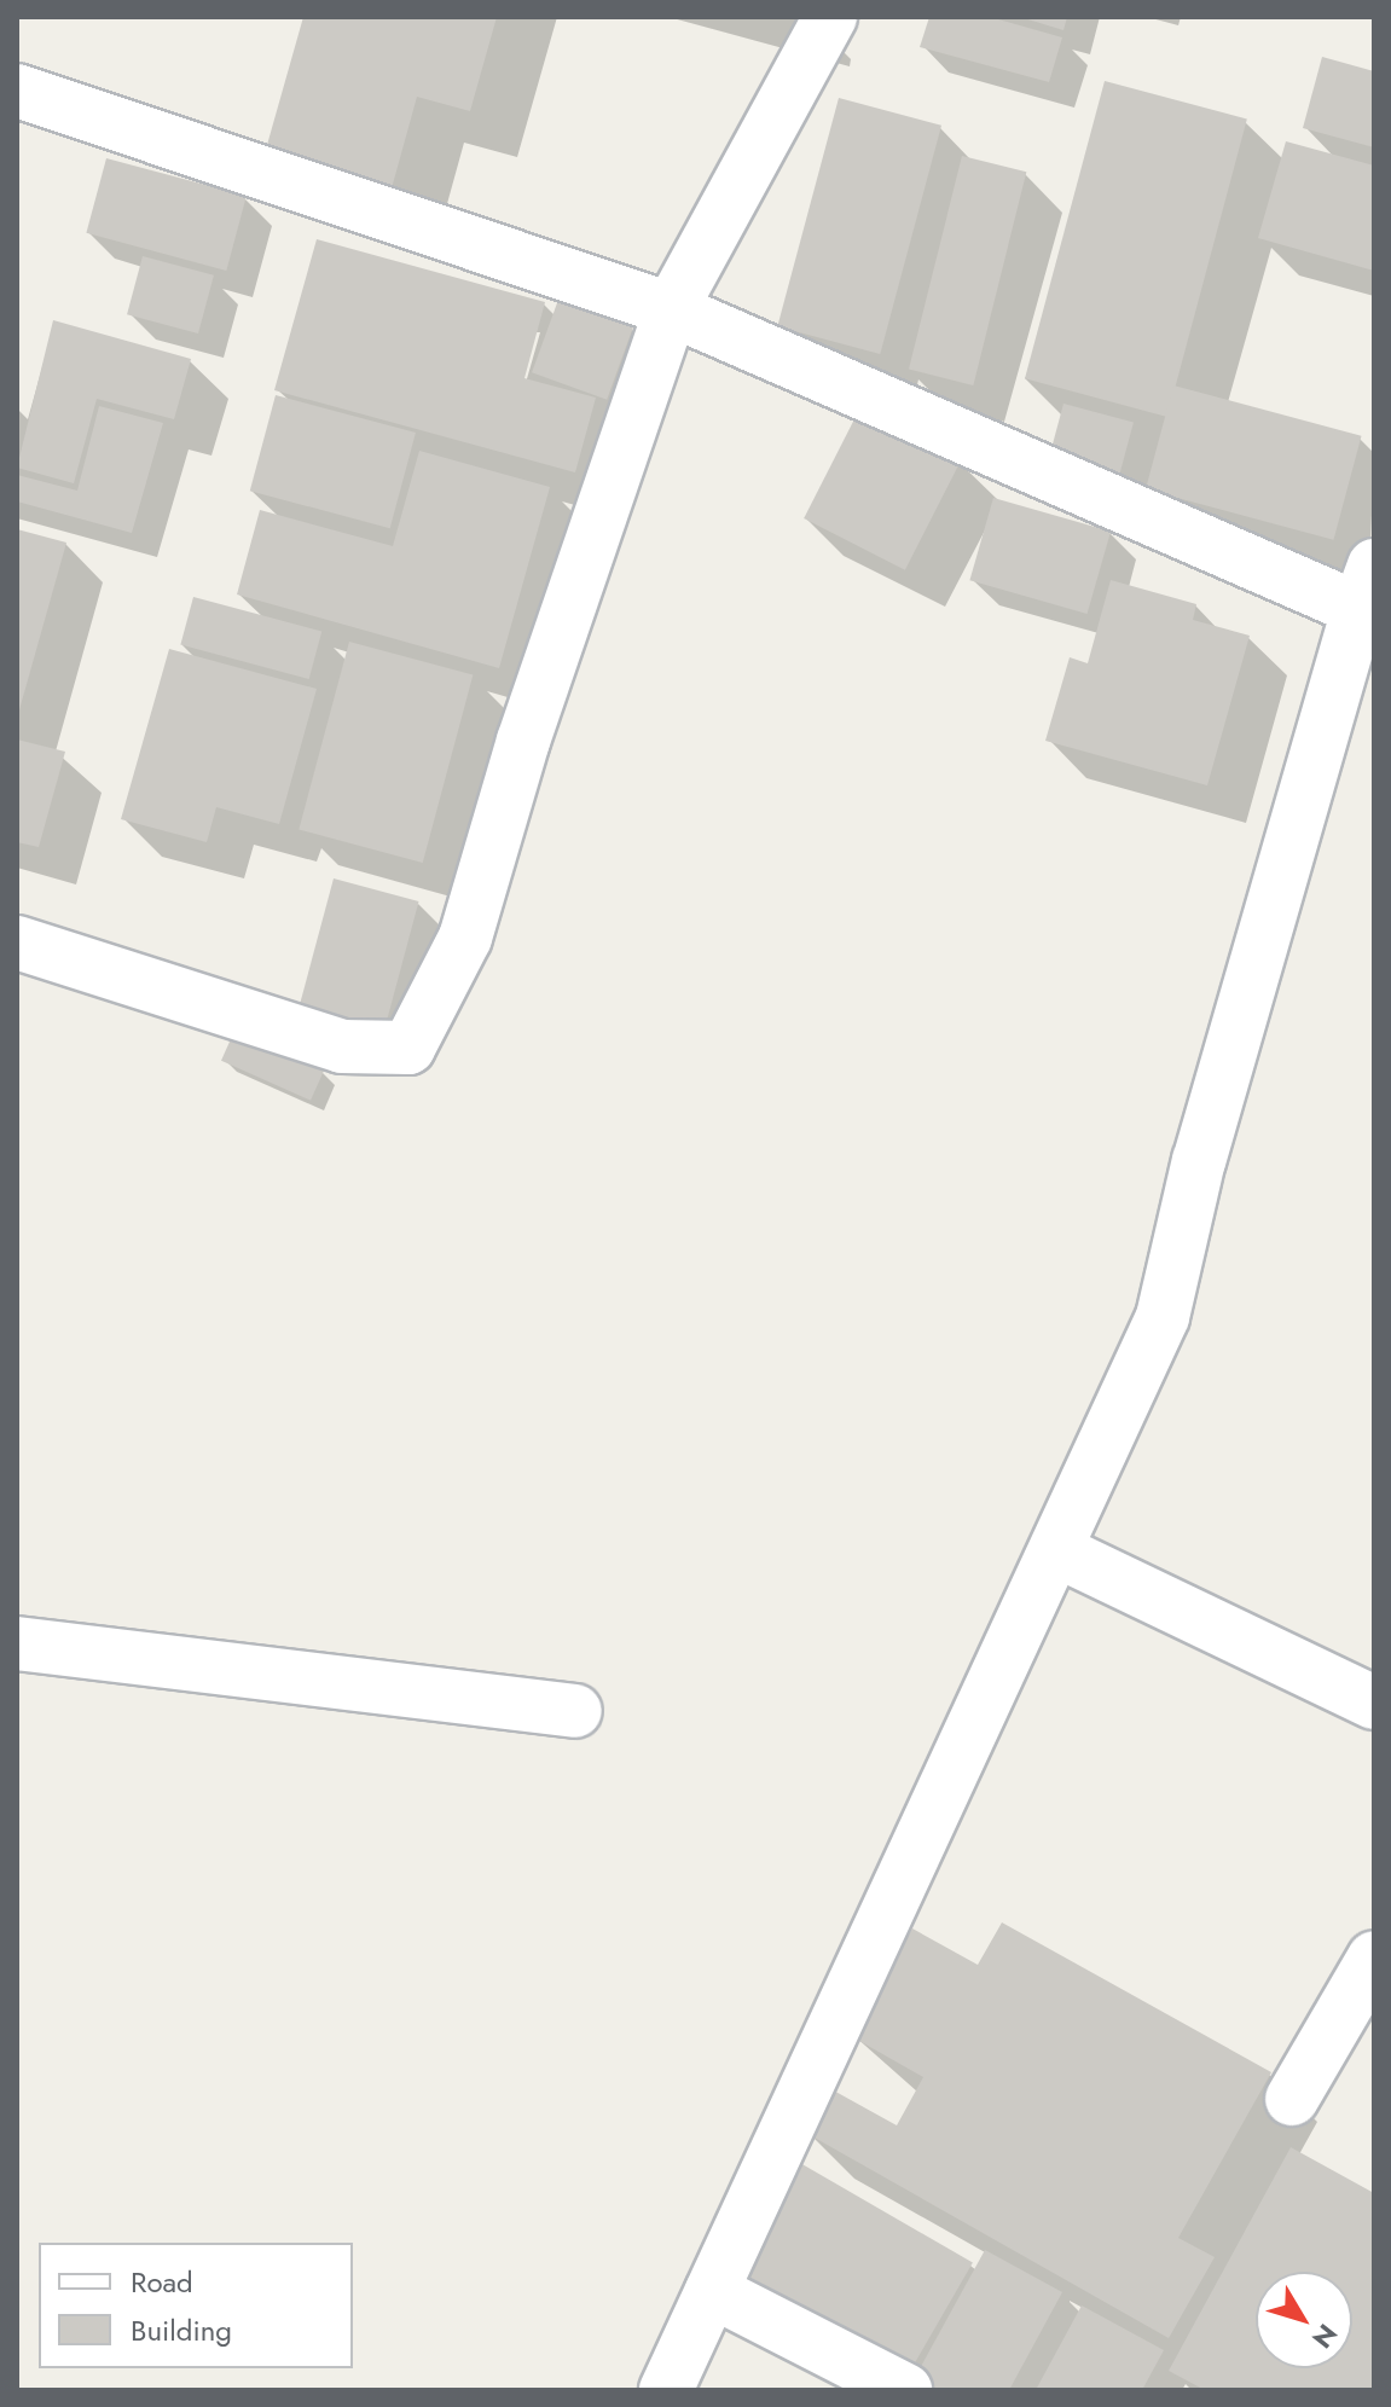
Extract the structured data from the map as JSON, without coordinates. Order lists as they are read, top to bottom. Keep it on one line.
{"legend":["Road","Building"],"north":"bottom right"}
